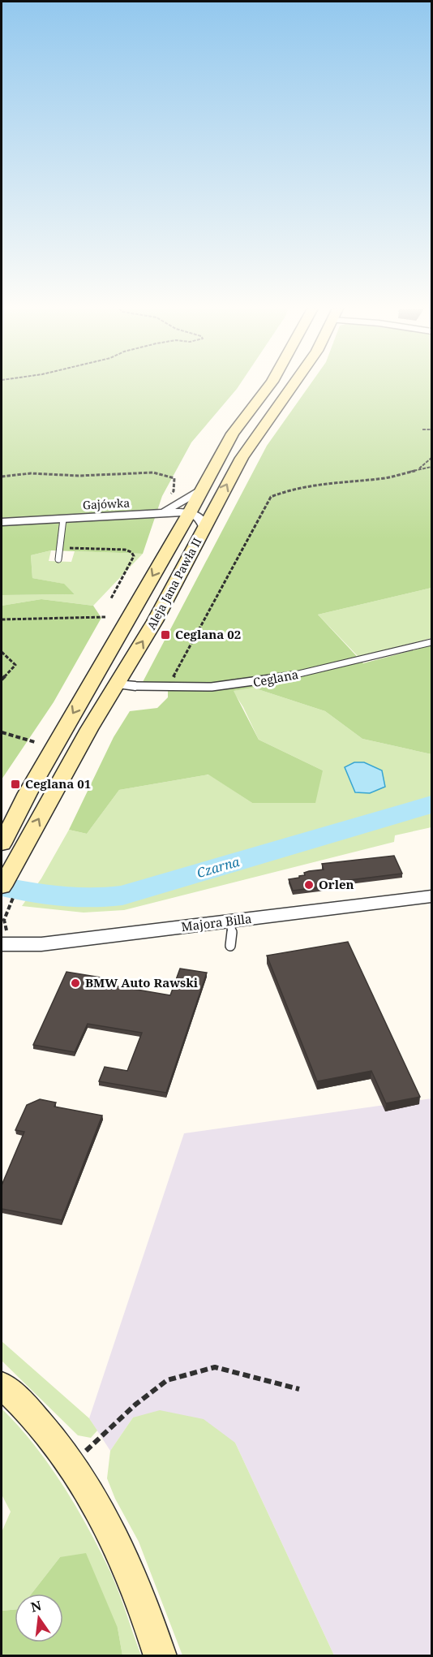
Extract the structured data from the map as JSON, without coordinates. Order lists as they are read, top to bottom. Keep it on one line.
{"streets":{"main road":["Aleja Jana Pawła II"],"street":["Gajówka","Ceglana","Majora Billa"]},"crossings":[["Gajówka","Aleja Jana Pawła II"],["Aleja Jana Pawła II","Ceglana"]],"water":["Czarna"],"places":{"transit":["Ceglana 02","Ceglana 01"],"other":["Orlen","BMW Auto Rawski"]},"north":"top"}
